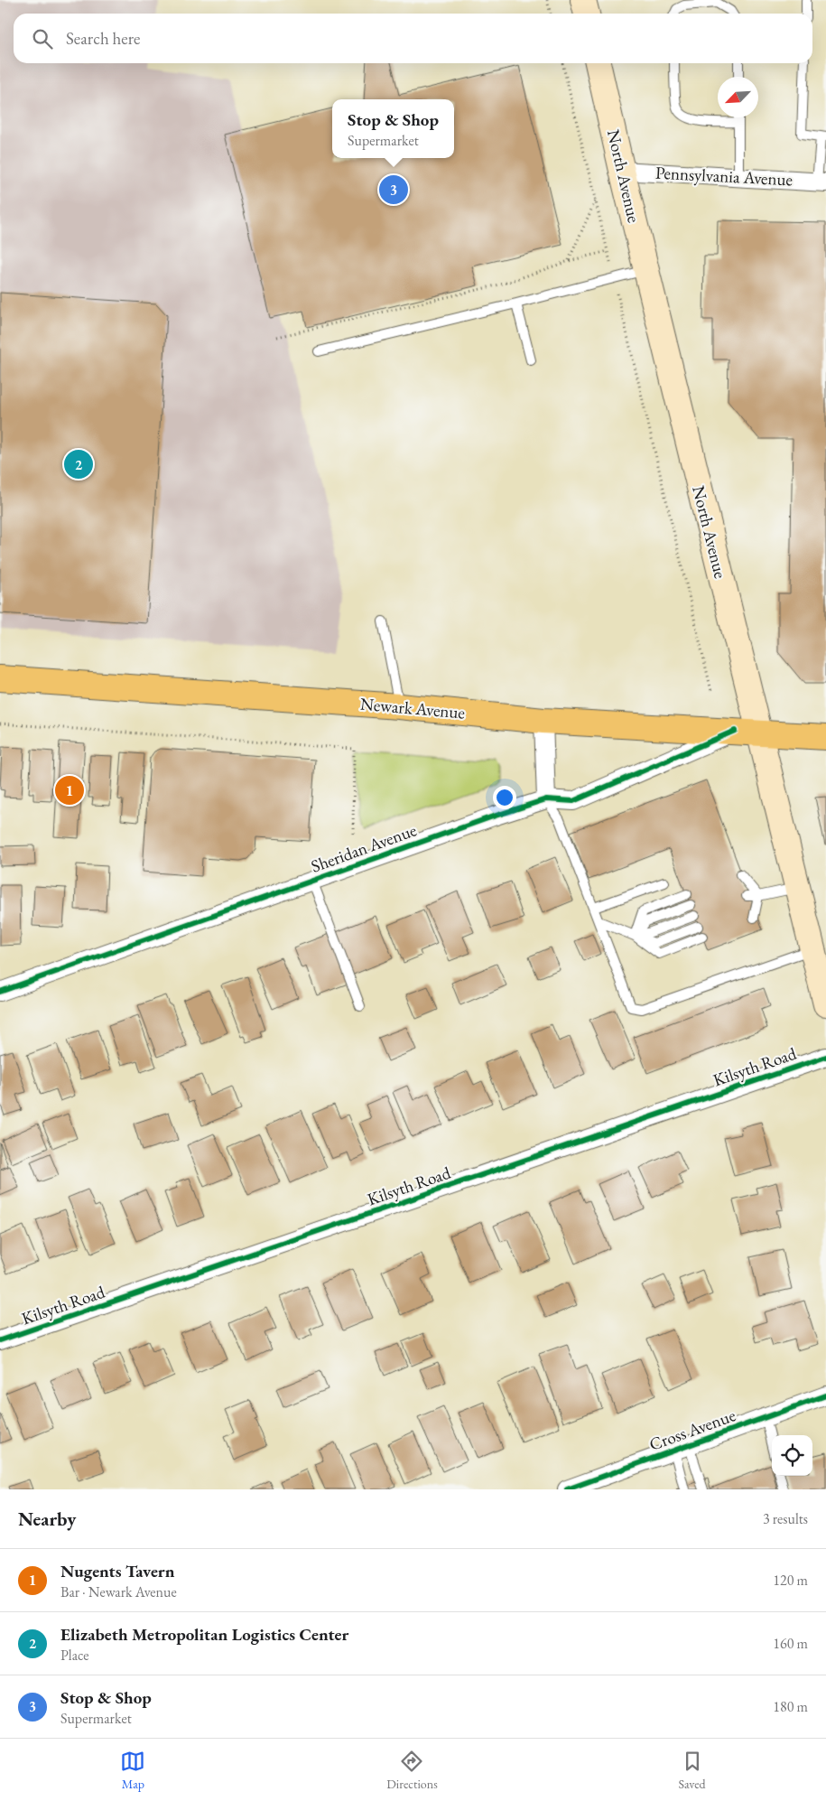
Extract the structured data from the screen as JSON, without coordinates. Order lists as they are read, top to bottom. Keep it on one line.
{"streets":{"main road":["North Avenue","Newark Avenue"],"street":["Pennsylvania Avenue","Sheridan Avenue","Kilsyth Road","Cross Avenue"]},"crossings":[["North Avenue","Pennsylvania Avenue"],["North Avenue","Newark Avenue"],["North Avenue","Sheridan Avenue"],["Newark Avenue","Sheridan Avenue"]],"north":"bottom left","page":{"search":"Search here","popup":["Stop & Shop","Supermarket"],"pins":["3","2","1"],"heading":["Nearby","3 results"],"list":[{"mark":"1","name":"Nugents Tavern","note":"Bar · Newark Avenue","value":"120 m"},{"mark":"2","name":"Elizabeth Metropolitan Logistics Center","note":"Place","value":"160 m"},{"mark":"3","name":"Stop & Shop","note":"Supermarket","value":"180 m"}],"nav":["Map","Directions","Saved"]}}
